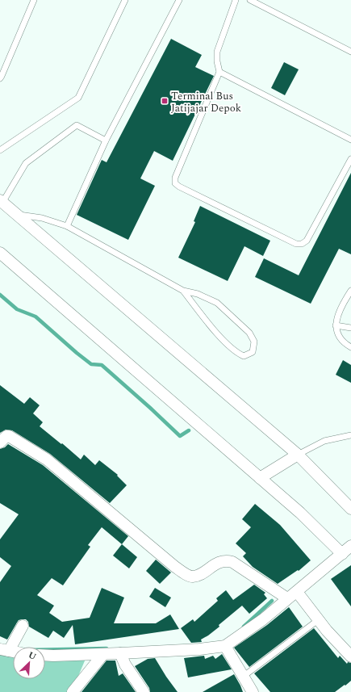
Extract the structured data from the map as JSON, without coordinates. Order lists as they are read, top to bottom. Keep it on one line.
{"places":{"transit":["Terminal Bus Jatijajar Depok"]},"north":"top right"}
